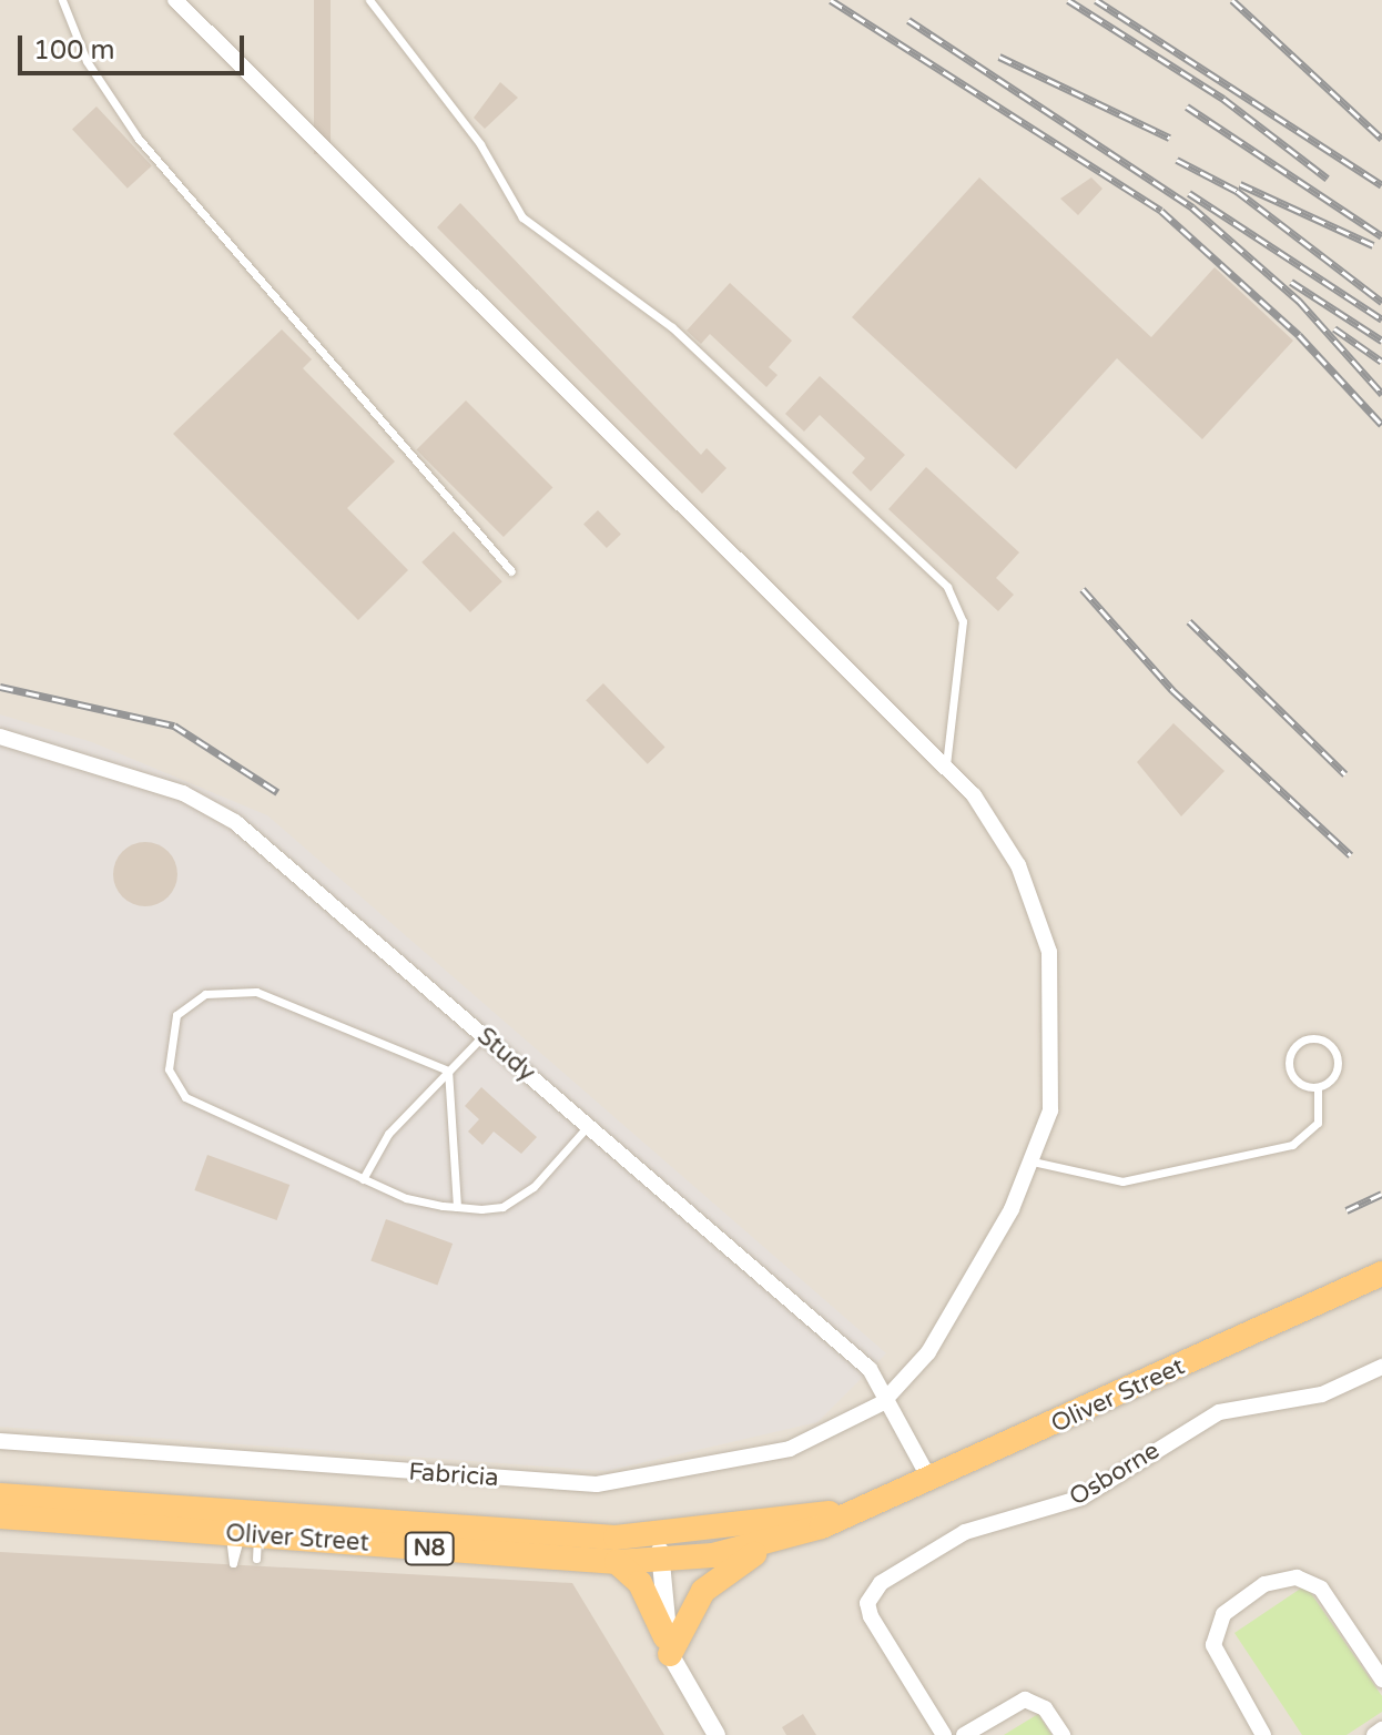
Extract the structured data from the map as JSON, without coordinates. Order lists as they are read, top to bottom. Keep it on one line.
{"streets":{"highway":["Oliver Street","N8"],"street":["Study","Osborne","Fabricia"]},"crossings":[["Study","Oliver Street"],["Study","Fabricia"]],"scale_bar":"100 m"}
